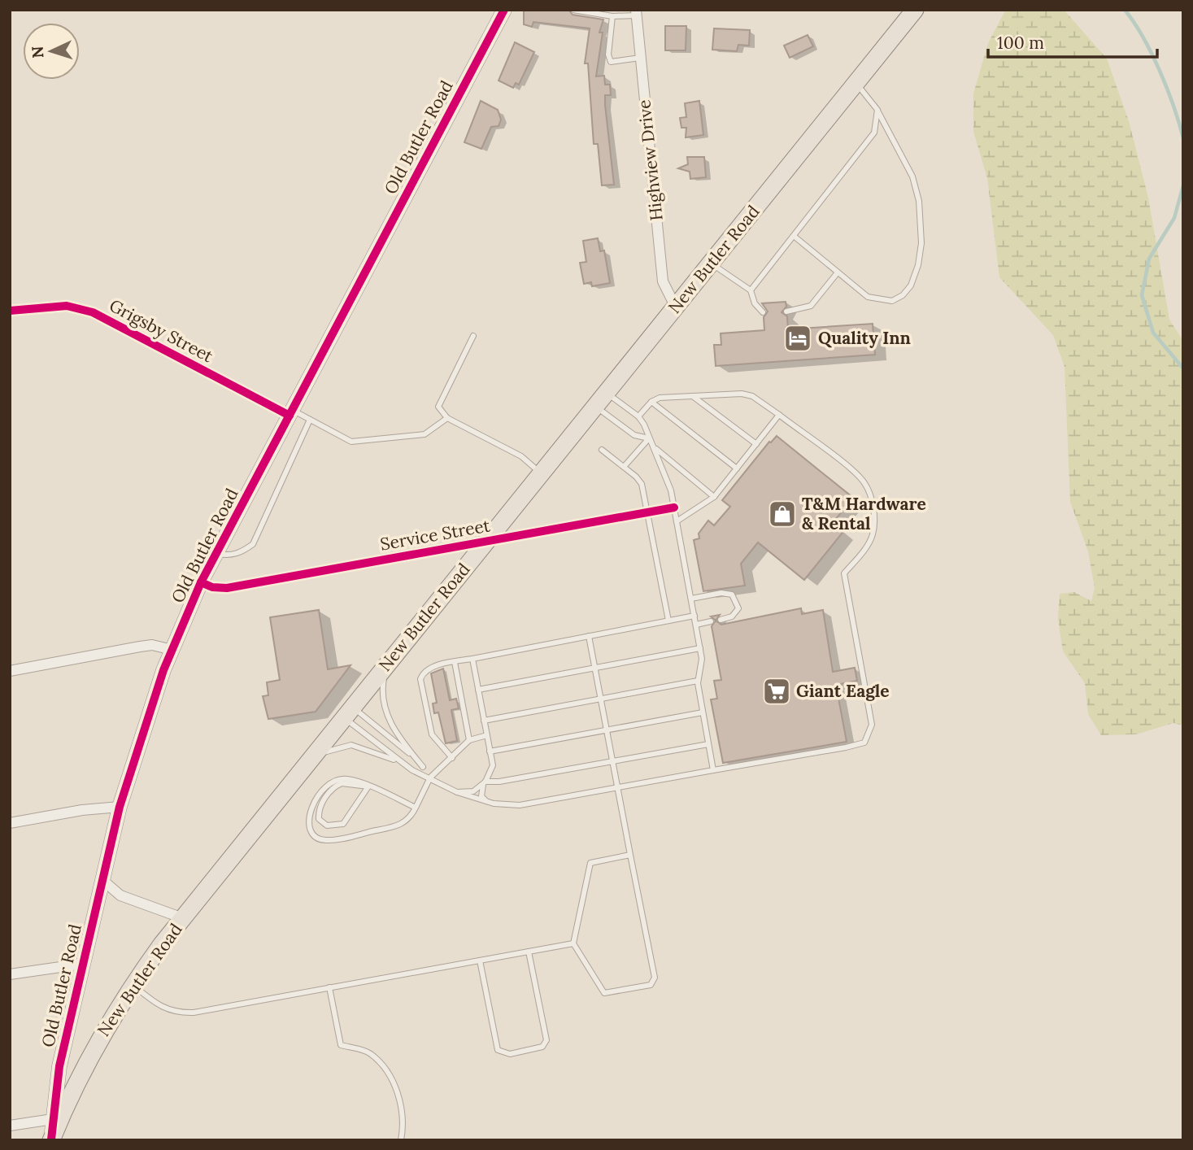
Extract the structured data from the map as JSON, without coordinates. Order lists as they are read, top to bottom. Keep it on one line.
{"streets":{"main road":["New Butler Road"],"street":["Old Butler Road","Highview Drive","Grigsby Street","Service Street"]},"crossings":[["Old Butler Road","New Butler Road"],["Old Butler Road","Grigsby Street"],["Old Butler Road","Service Street"],["Highview Drive","New Butler Road"],["New Butler Road","Service Street"]],"places":{"hotel":["Quality Inn"],"shop":["T&M Hardware & Rental"],"supermarket":["Giant Eagle"]},"scale_bar":"100 m","north":"left"}
